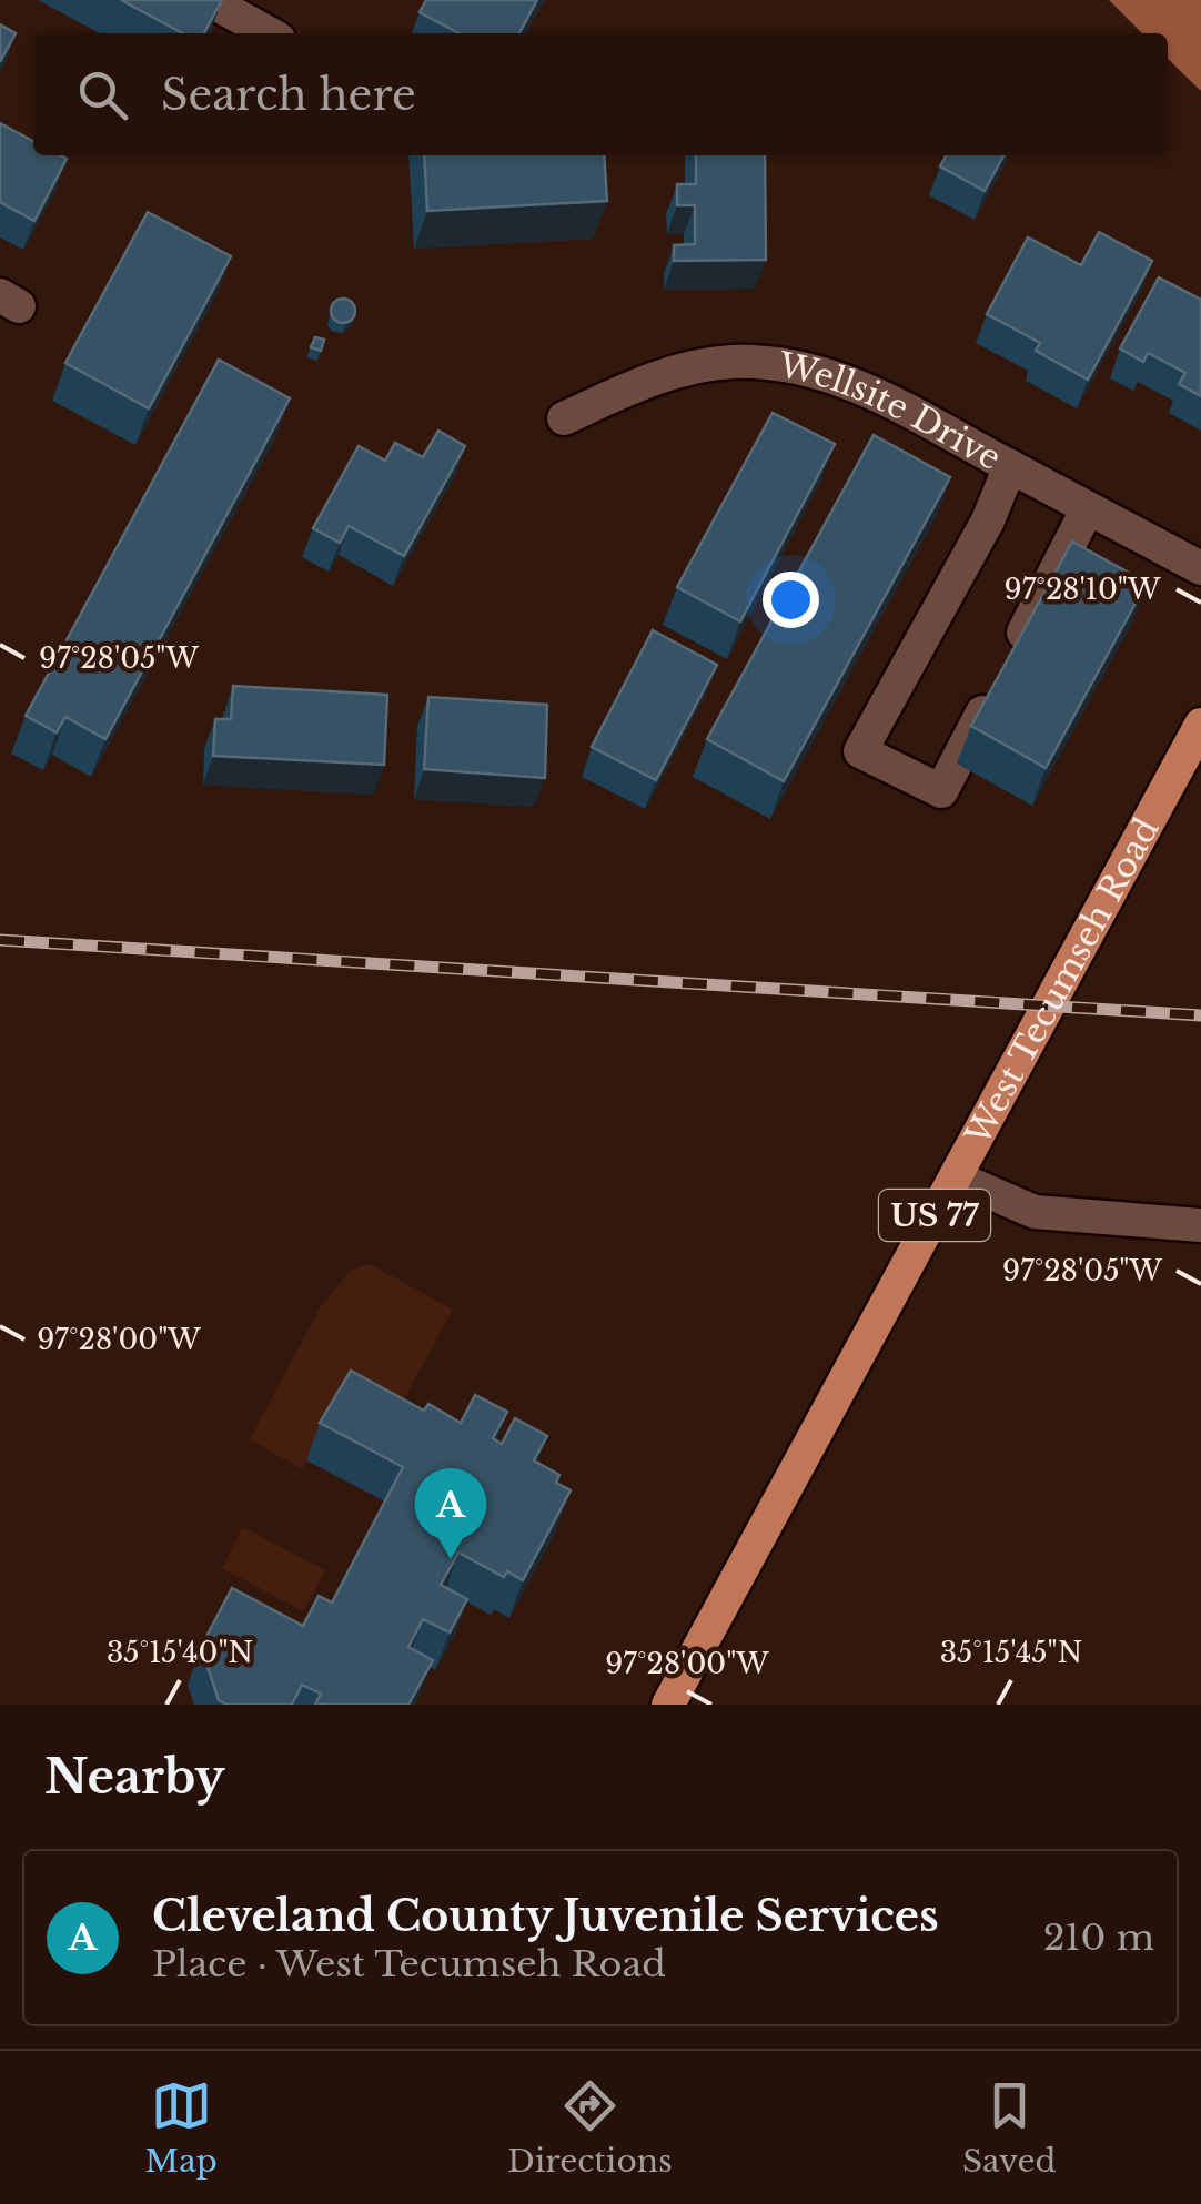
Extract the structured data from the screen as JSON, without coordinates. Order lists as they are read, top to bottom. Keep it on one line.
{"streets":{"main road":["West Tecumseh Road","US 77"],"street":["Wellsite Drive"]},"page":{"search":"Search here","pins":"A","heading":"Nearby","list":[{"mark":"A","name":"Cleveland County Juvenile Services","note":"Place · West Tecumseh Road","value":"210 m"}],"nav":["Map","Directions","Saved"]},"coordinates":["97°28'10\"W","97°28'05\"W","97°28'00\"W","35°15'40\"N","35°15'45\"N"]}
